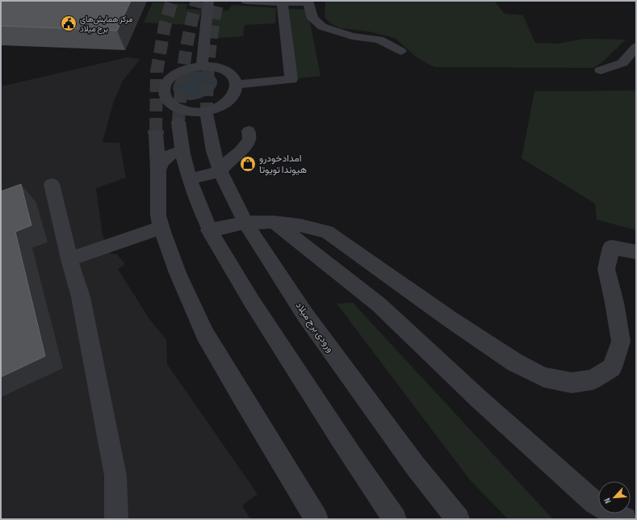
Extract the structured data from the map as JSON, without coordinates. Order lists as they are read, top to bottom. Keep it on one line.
{"streets":{"street":["ورودی برج میلاد"]},"places":{"public building":["مرکز همایش‌های برج میلاد"],"shop":["امدادخودرو هیوندا تویوتا"]},"north":"bottom left"}
